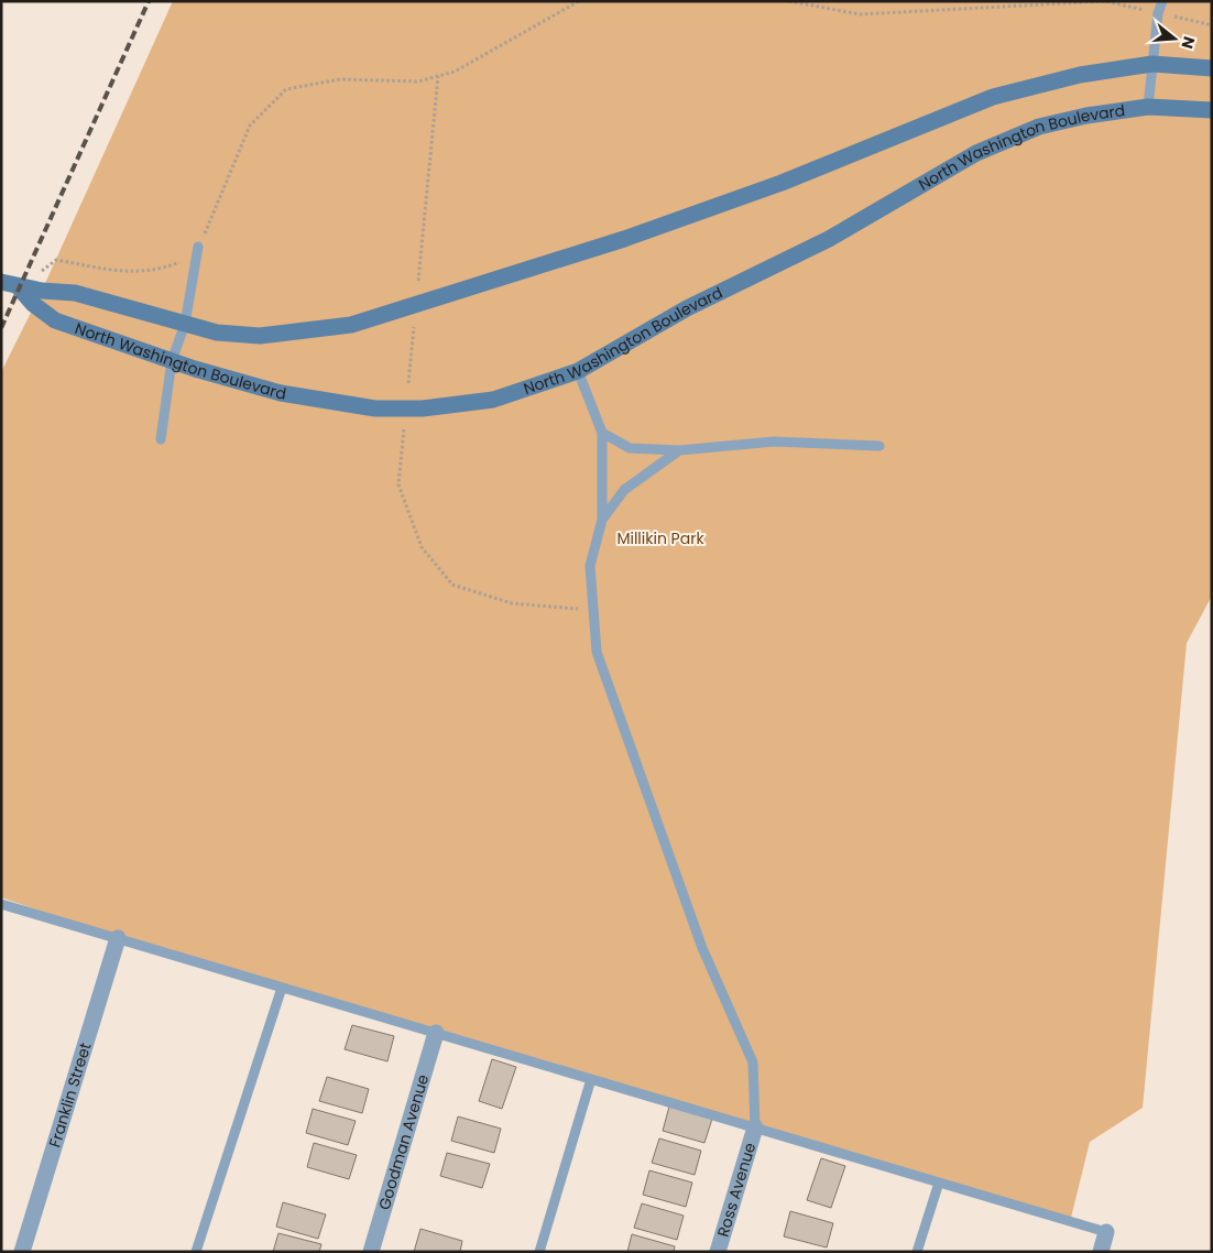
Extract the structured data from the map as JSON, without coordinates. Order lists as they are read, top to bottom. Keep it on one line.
{"streets":{"street":["North Washington Boulevard","Franklin Street","Goodman Avenue","Ross Avenue"]},"parks":["Millikin Park"],"north":"right"}
